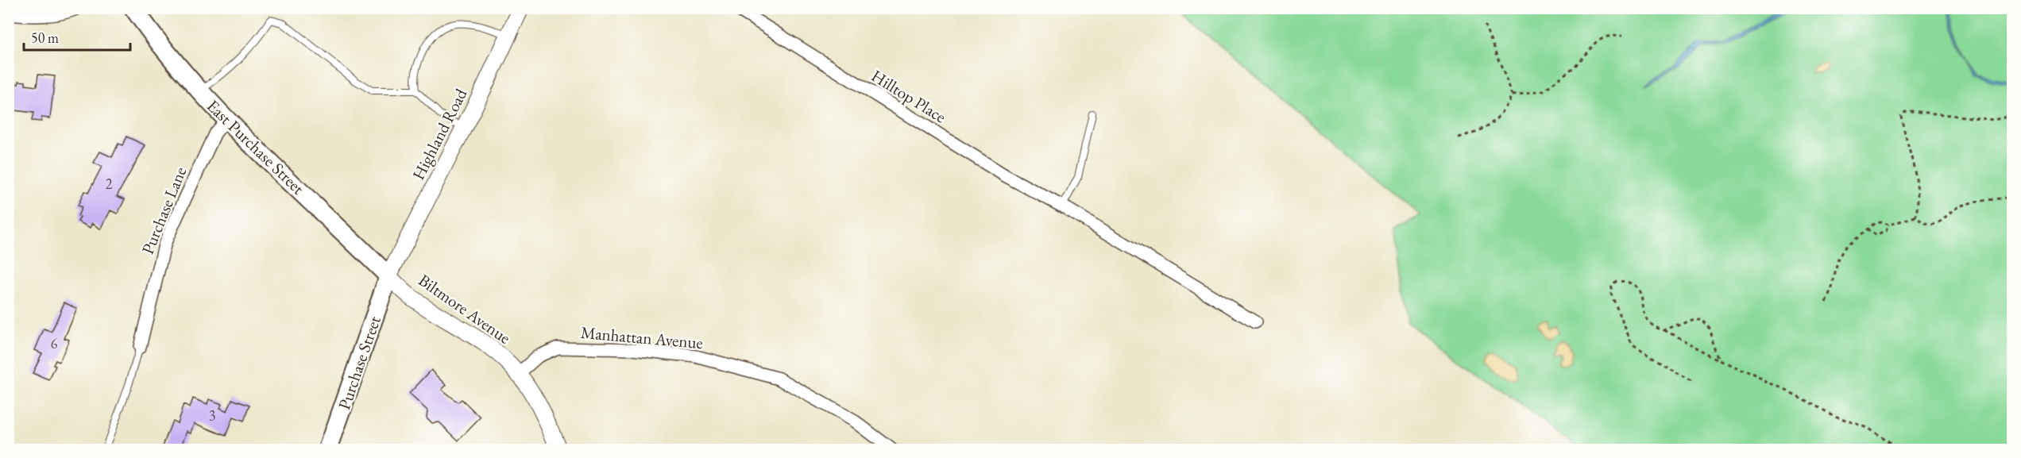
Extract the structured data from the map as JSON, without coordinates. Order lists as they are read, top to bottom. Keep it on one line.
{"streets":{"main road":["East Purchase Street","Purchase Street"],"street":["Hilltop Place","Highland Road","Purchase Lane","Biltmore Avenue","Manhattan Avenue"]},"crossings":[["Highland Road","East Purchase Street"],["Highland Road","Biltmore Avenue"],["Highland Road","Purchase Street"],["East Purchase Street","Purchase Lane"],["East Purchase Street","Biltmore Avenue"],["East Purchase Street","Purchase Street"],["Biltmore Avenue","Manhattan Avenue"],["Biltmore Avenue","Purchase Street"]],"house_numbers":["2","6","3"],"scale_bar":"50 m"}
